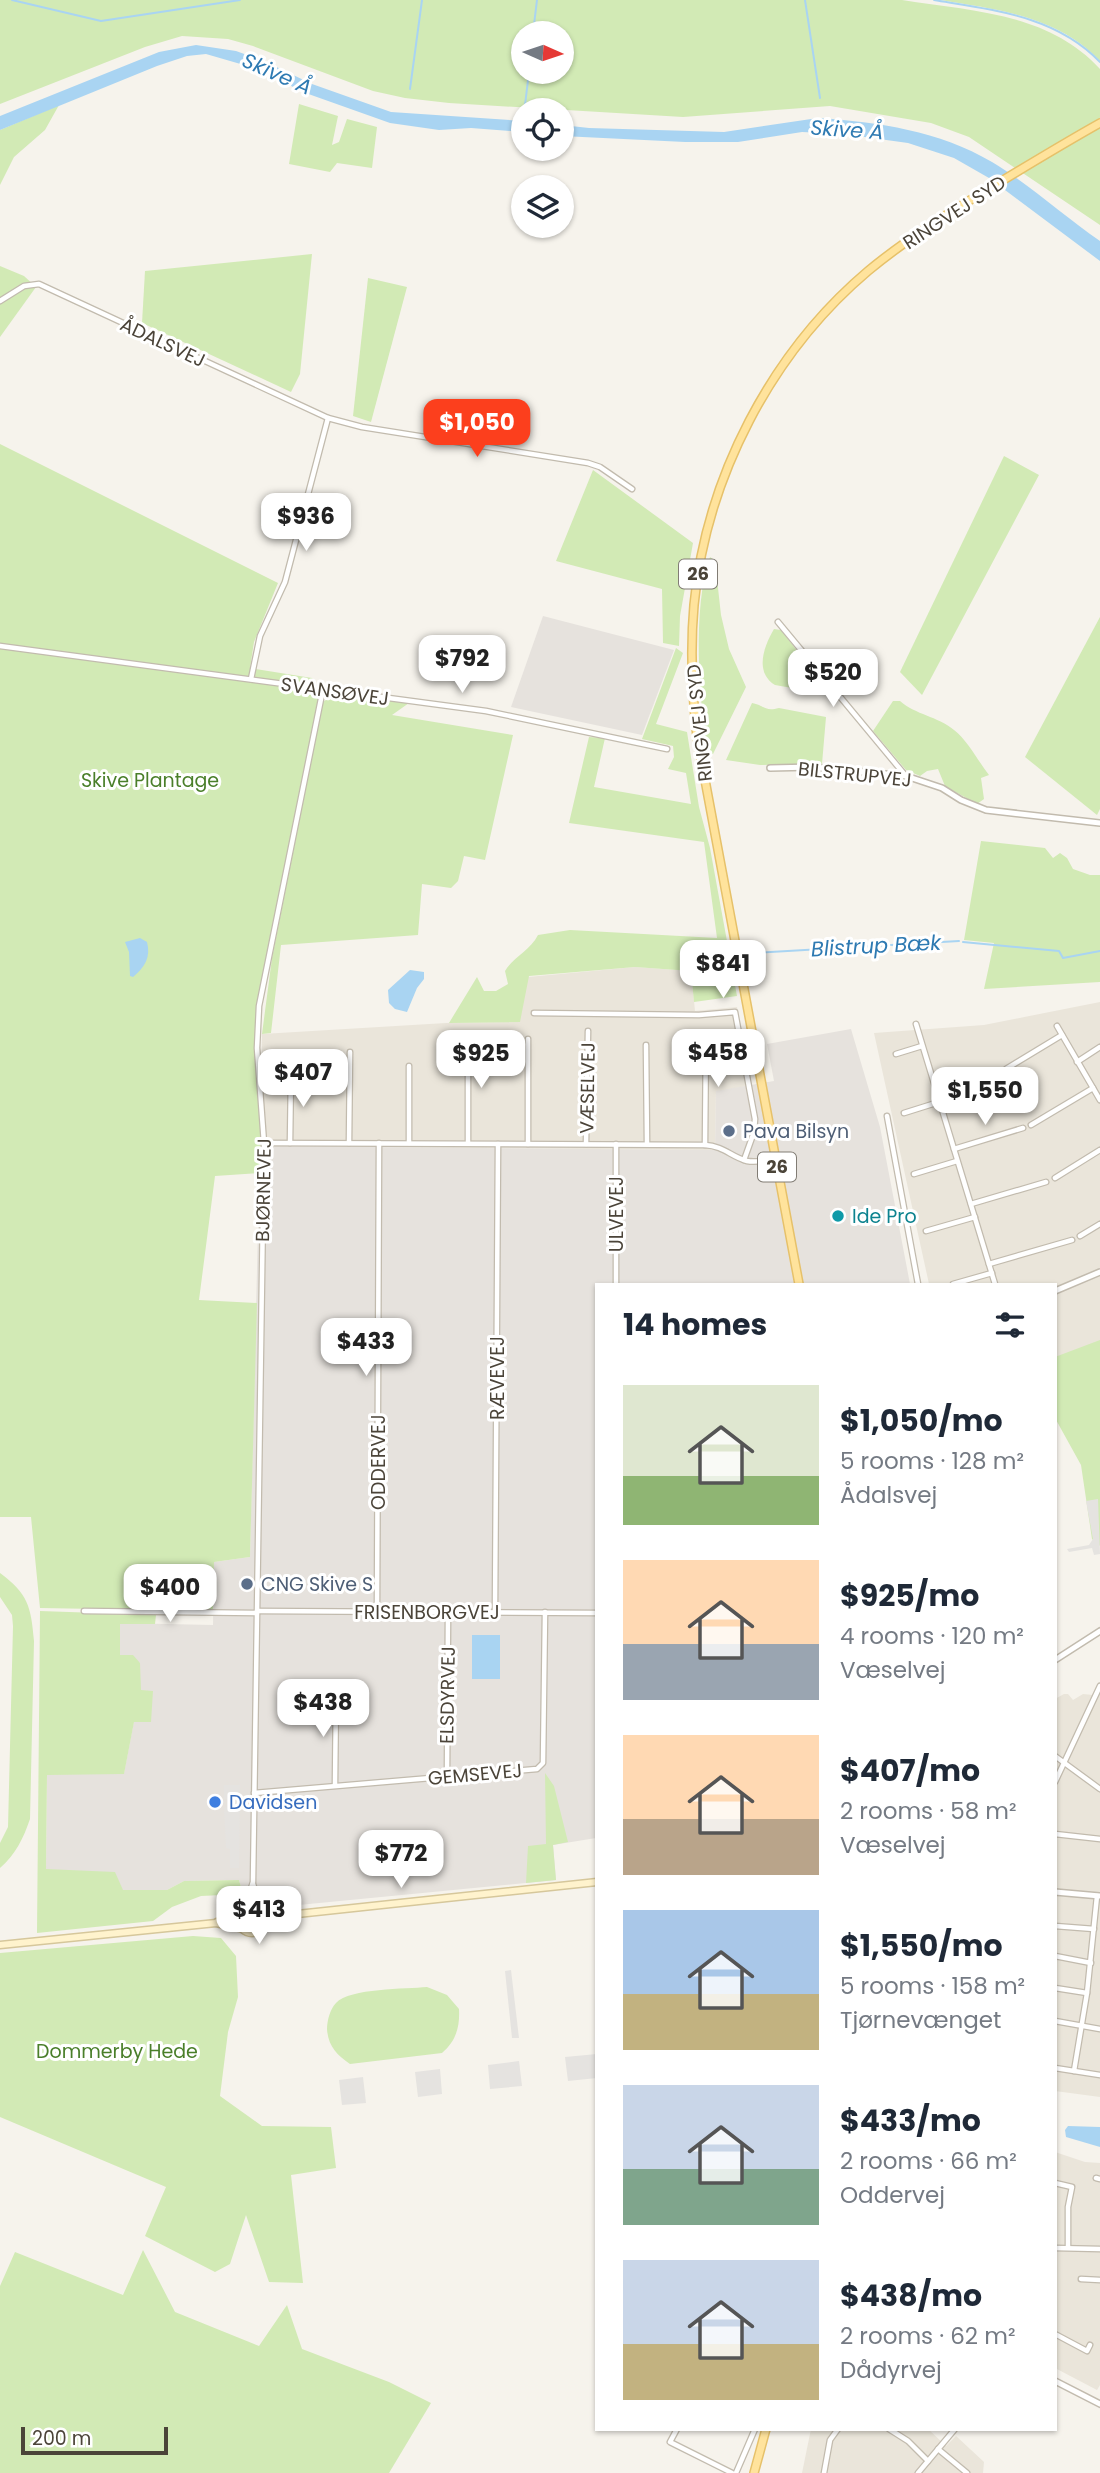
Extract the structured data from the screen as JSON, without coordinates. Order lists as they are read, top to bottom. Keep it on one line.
{"streets":{"main road":["RINGVEJ SYD","26"],"street":["ÅDALSVEJ","SVANSØVEJ","BILSTRUPVEJ","VÆSELVEJ","BJØRNEVEJ","ULVEVEJ","RÆVEVEJ","ODDERVEJ","FRISENBORGVEJ","ELSDYRVEJ","GEMSEVEJ"]},"crossings":[["RINGVEJ SYD","VÆSELVEJ"],["SVANSØVEJ","BJØRNEVEJ"],["VÆSELVEJ","BJØRNEVEJ"],["VÆSELVEJ","ULVEVEJ"],["VÆSELVEJ","RÆVEVEJ"],["VÆSELVEJ","ODDERVEJ"],["BJØRNEVEJ","FRISENBORGVEJ"],["BJØRNEVEJ","GEMSEVEJ"],["RÆVEVEJ","FRISENBORGVEJ"],["ODDERVEJ","FRISENBORGVEJ"],["FRISENBORGVEJ","ELSDYRVEJ"],["FRISENBORGVEJ","GEMSEVEJ"],["ELSDYRVEJ","GEMSEVEJ"]],"water":["Skive Å","Blistrup Bæk"],"parks":["Skive Plantage","Dommerby Hede"],"places":["Pava Bilsyn","Ide Pro","CNG Skive S","Davidsen"],"scale_bar":"200 m","north":"right","page":{"price":["$1,050","$936","$792","$520","$841","$458","$925","$407","$1,550","$433","$400","$438","$772","$413"],"heading":"14 homes","list":[{"name":"$1,050/mo","note":"5 rooms · 128 m² · Ådalsvej"},{"name":"$925/mo","note":"4 rooms · 120 m² · Væselvej"},{"name":"$407/mo","note":"2 rooms · 58 m² · Væselvej"},{"name":"$1,550/mo","note":"5 rooms · 158 m² · Tjørnevænget"},{"name":"$433/mo","note":"2 rooms · 66 m² · Oddervej"},{"name":"$438/mo","note":"2 rooms · 62 m² · Dådyrvej"}],"scale":"200 m"}}
